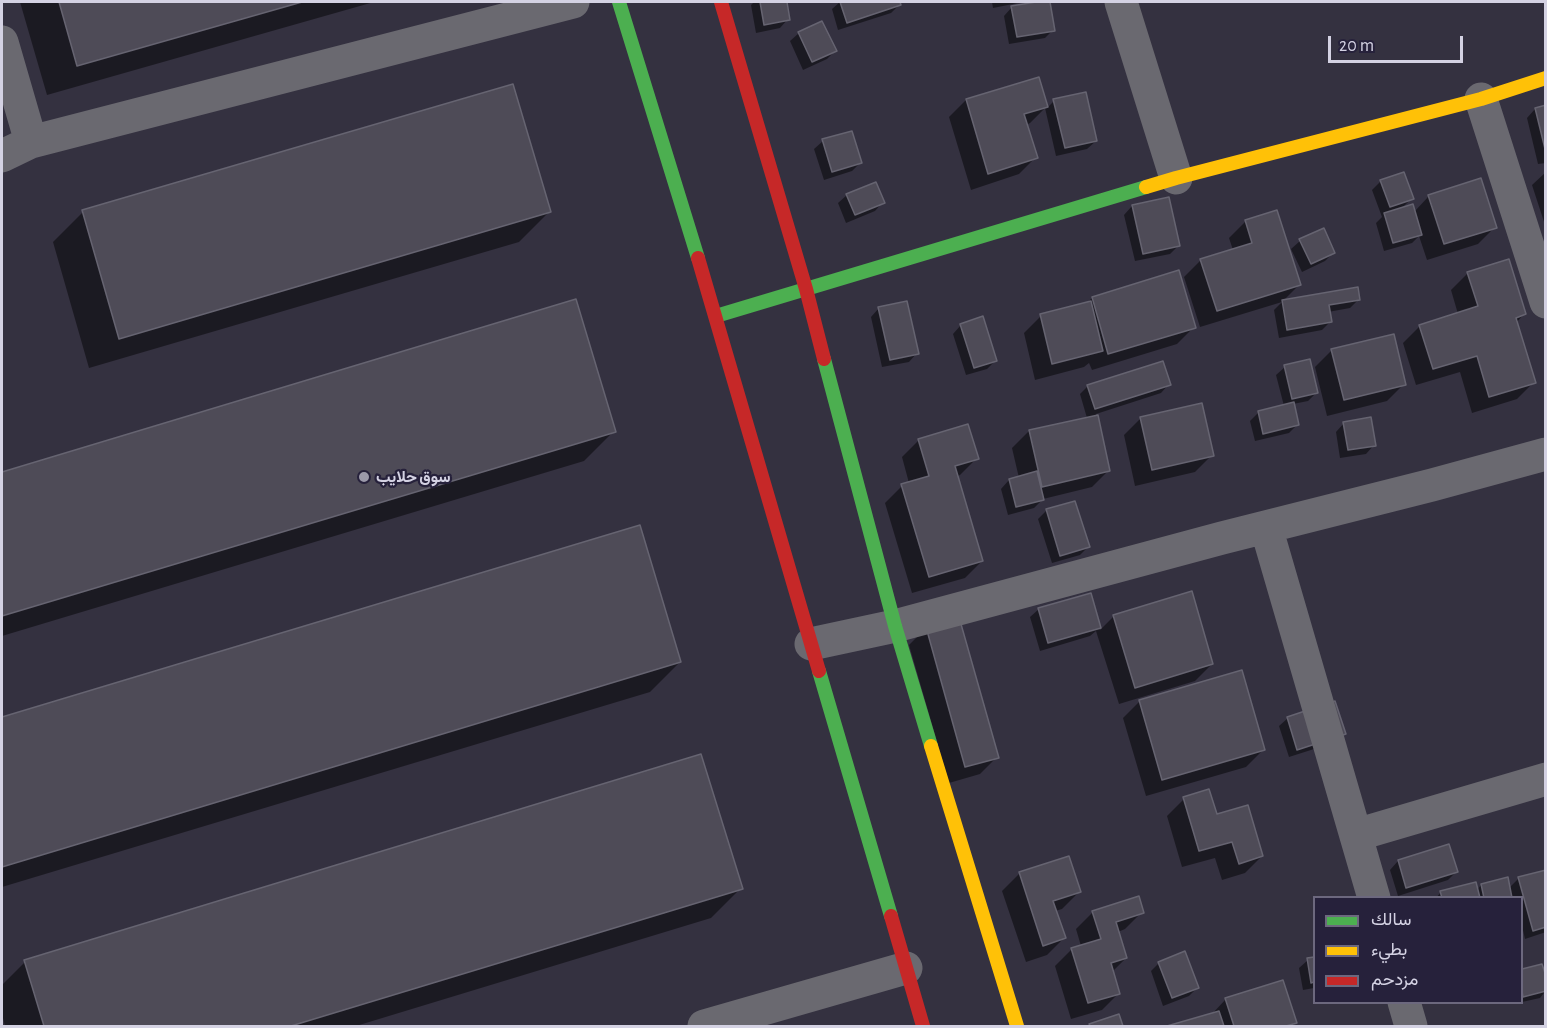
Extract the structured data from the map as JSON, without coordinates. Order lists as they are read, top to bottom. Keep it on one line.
{"places":["سوق حلايب"],"legend":["سالك","بطيء","مزدحم"],"scale_bar":"20 m"}
